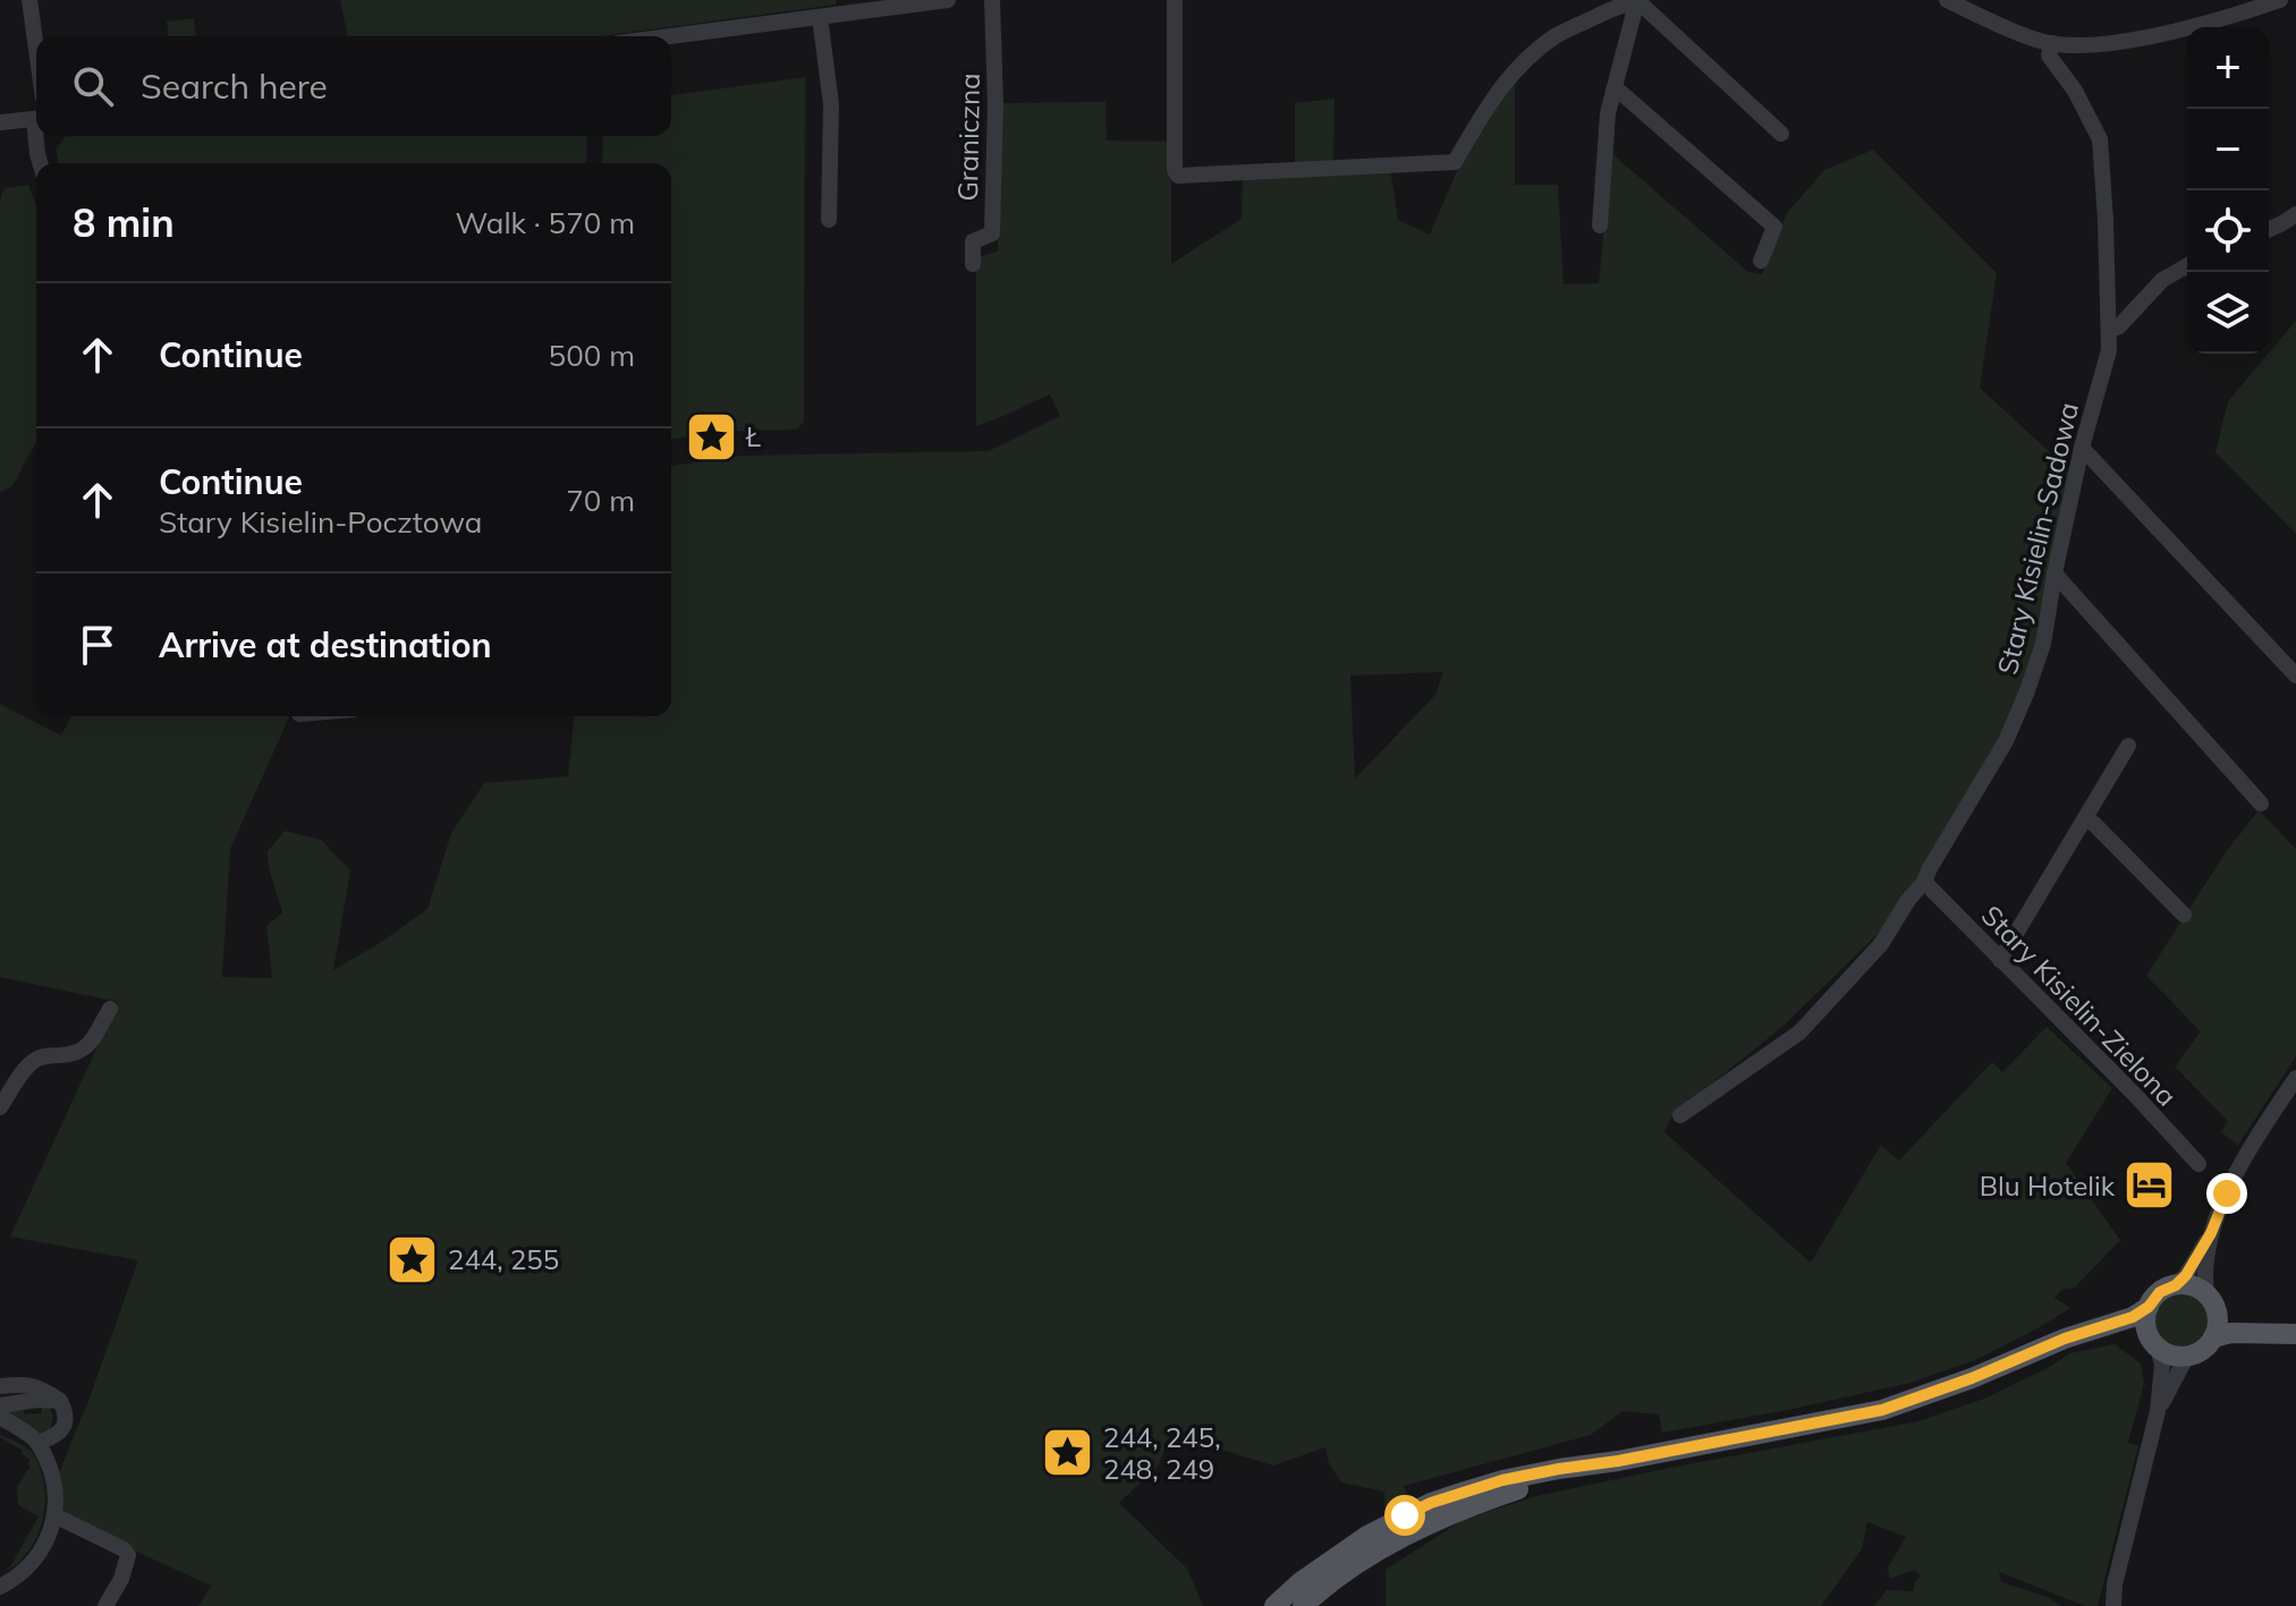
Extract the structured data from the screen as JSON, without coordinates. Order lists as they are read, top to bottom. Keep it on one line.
{"streets":{"street":["Graniczna","Stary Kisielin-Sadowa","Stary Kisielin-Zielona"]},"crossings":[["Stary Kisielin-Sadowa","Stary Kisielin-Zielona"]],"places":{"place":["Ł","244, 255","244, 245, 248, 249"],"hotel":["Blu Hotelik"]},"page":{"map_buttons":["+","−"],"search":"Search here","heading":["8 min","Walk · 570 m"],"list":[["Continue","500 m"],["Continue","Stary Kisielin-Pocztowa","70 m"],"Arrive at destination"]}}
